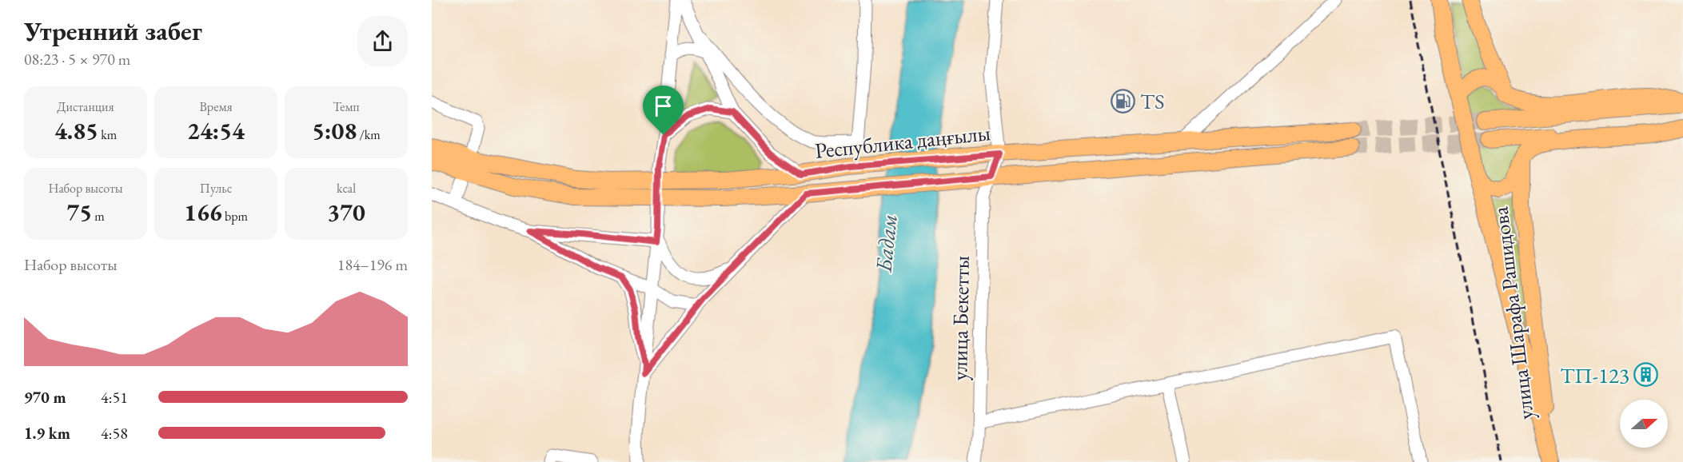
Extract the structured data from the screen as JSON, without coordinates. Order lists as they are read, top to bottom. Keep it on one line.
{"streets":{"main road":["Республика даңғылы","улица Шарафа Рашидова"],"street":["улица Бекетты"]},"crossings":[["Республика даңғылы","улица Бекетты"]],"water":["Бадам"],"places":{"fuel station":["TS"],"building":["ТП-123"]},"north":"right","page":{"heading":["Утренний забег","08:23 · 5 × 970 m"],"stats":[["Дистанция","4.85 km"],["Время","24:54"],["Темп","5:08 /km"],["Набор высоты","75 m"],["Пульс","166 bpm"],["kcal","370"]],"chart":["Набор высоты","184–196 m"],"list":[{"name":"970 m","note":"4:51"},{"name":"1.9 km","note":"4:58"}]}}
